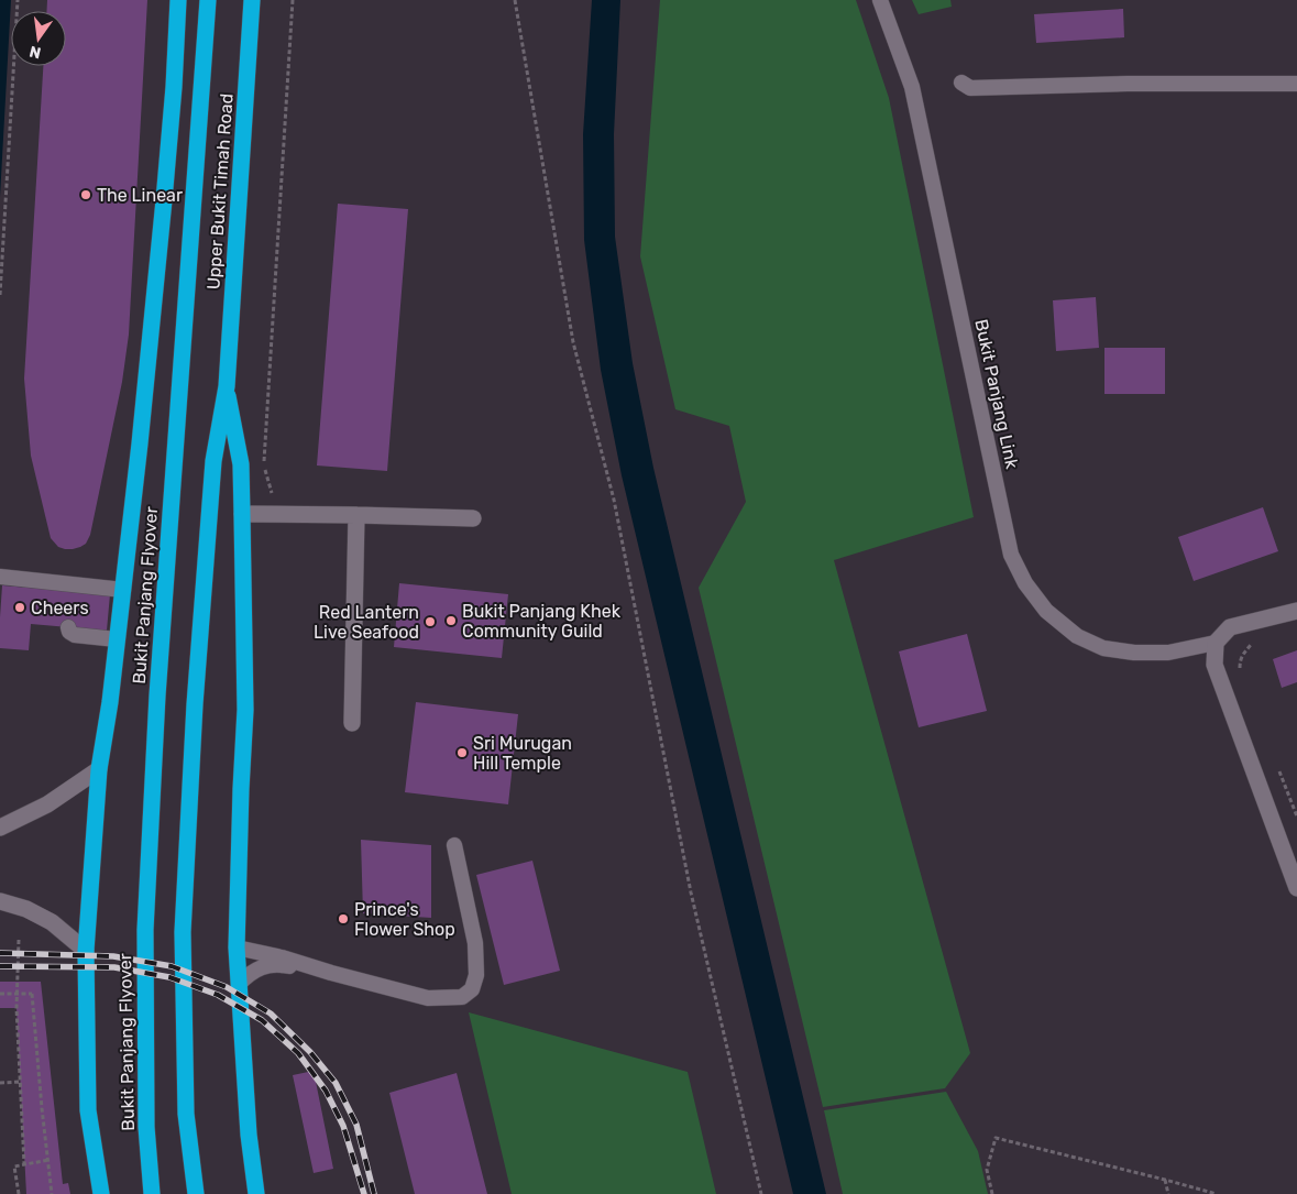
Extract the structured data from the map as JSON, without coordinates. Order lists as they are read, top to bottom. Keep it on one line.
{"streets":{"highway":["Upper Bukit Timah Road","Bukit Panjang Flyover"],"lane":["Bukit Panjang Link"]},"places":["The Linear","Cheers","Bukit Panjang Khek Community Guild","Red Lantern Live Seafood","Sri Murugan Hill Temple","Prince's Flower Shop"],"north":"bottom"}
